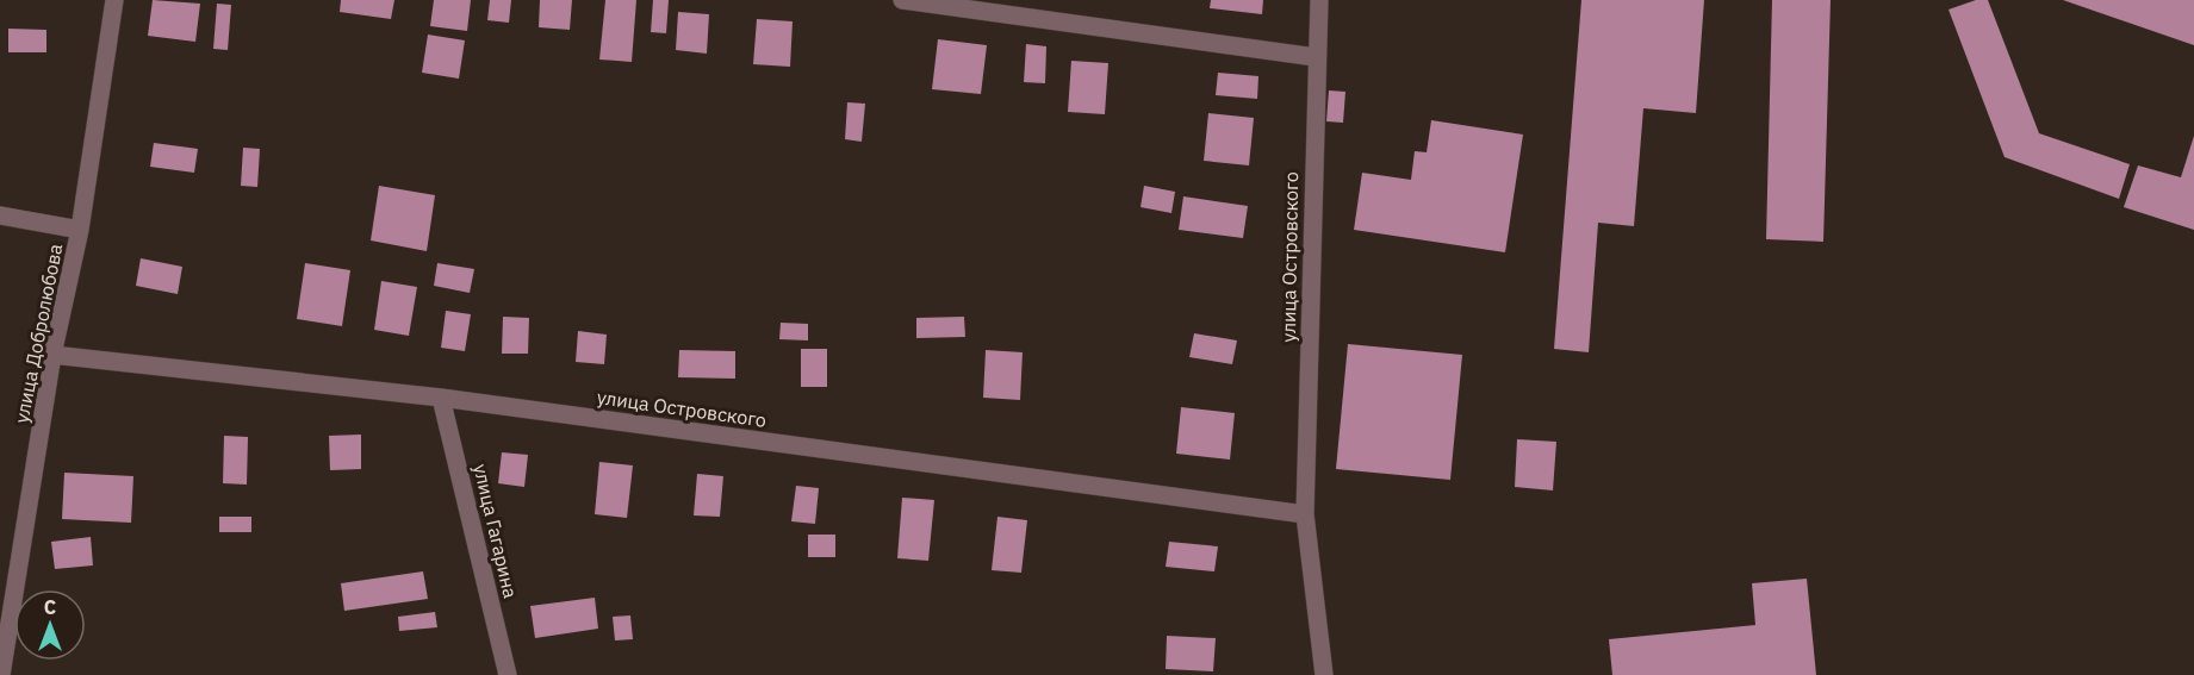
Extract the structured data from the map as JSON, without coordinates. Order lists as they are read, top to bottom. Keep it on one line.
{"streets":{"street":["улица Островского","улица Добролюбова","улица Гагарина"]},"crossings":[["улица Островского","улица Добролюбова"],["улица Островского","улица Гагарина"]],"north":"top"}
